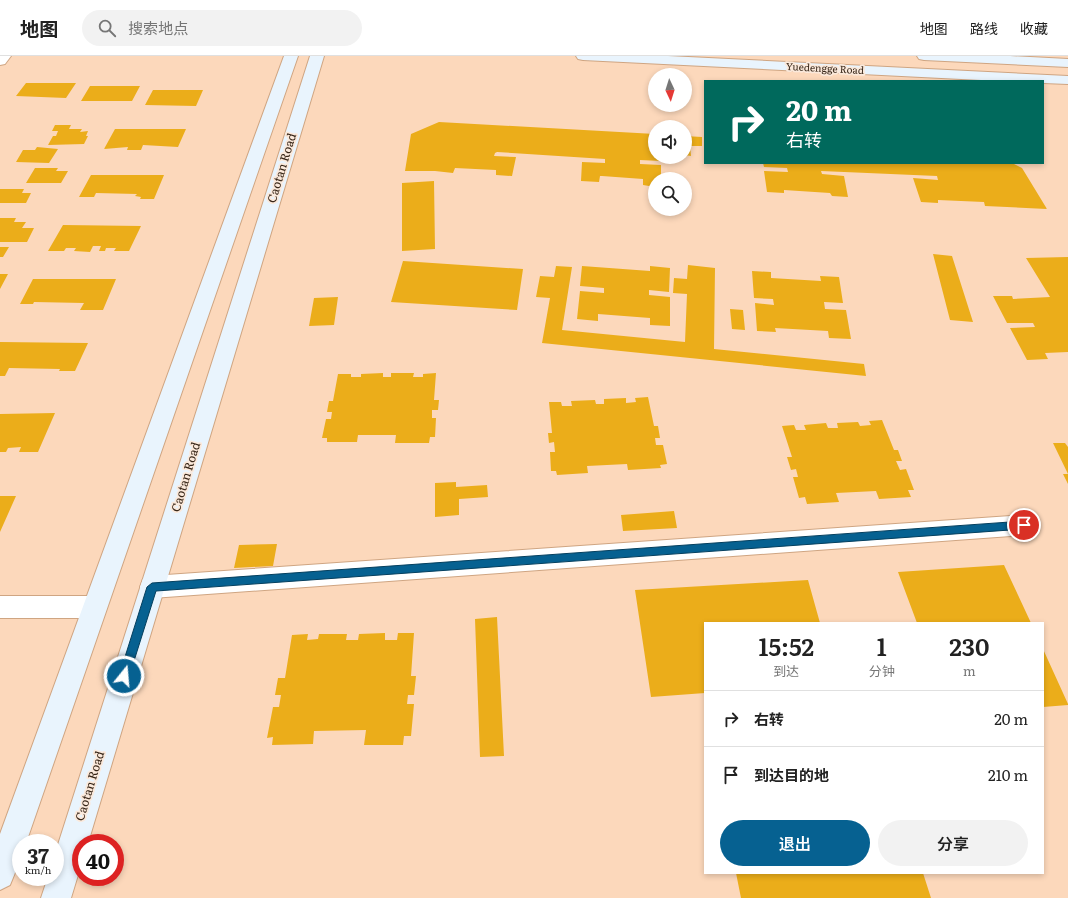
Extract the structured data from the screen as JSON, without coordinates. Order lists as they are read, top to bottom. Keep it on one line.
{"streets":{"street":["Yuedengge Road","Caotan Road"]},"north":"bottom","page":{"header":"地图","search":"搜索地点","nav":["地图","路线","收藏"],"turn":["20 m","右转"],"eta":["15:52","到达","1","分钟","230","m"],"list":[{"name":"右转","value":"20 m"},{"name":"到达目的地","value":"210 m"}],"buttons":["退出","分享"],"speed":"37 km/h","limit":"40"}}
